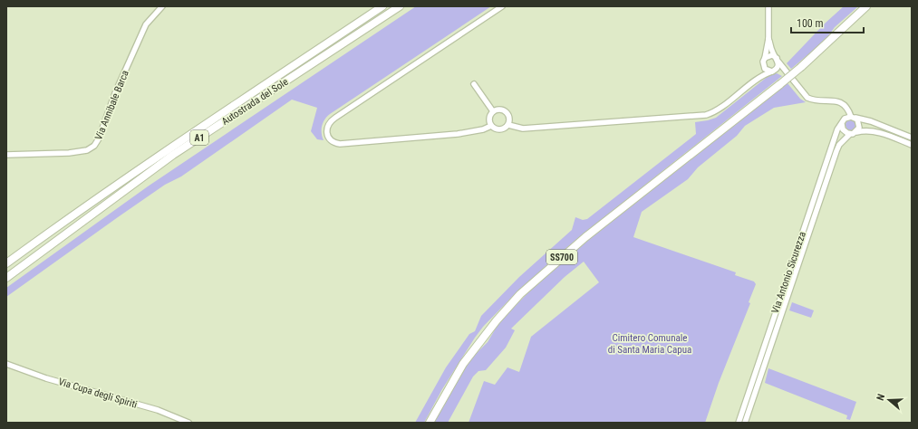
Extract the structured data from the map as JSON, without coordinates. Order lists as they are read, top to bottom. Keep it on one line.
{"streets":{"highway":["Autostrada del Sole","A1","SS700"],"street":["Via Annibale Barca","Via Antonio Sicurezza","Via Cupa degli Spiriti"]},"parks":["Cimitero Comunale di Santa Maria Capua"],"scale_bar":"100 m","north":"left"}
